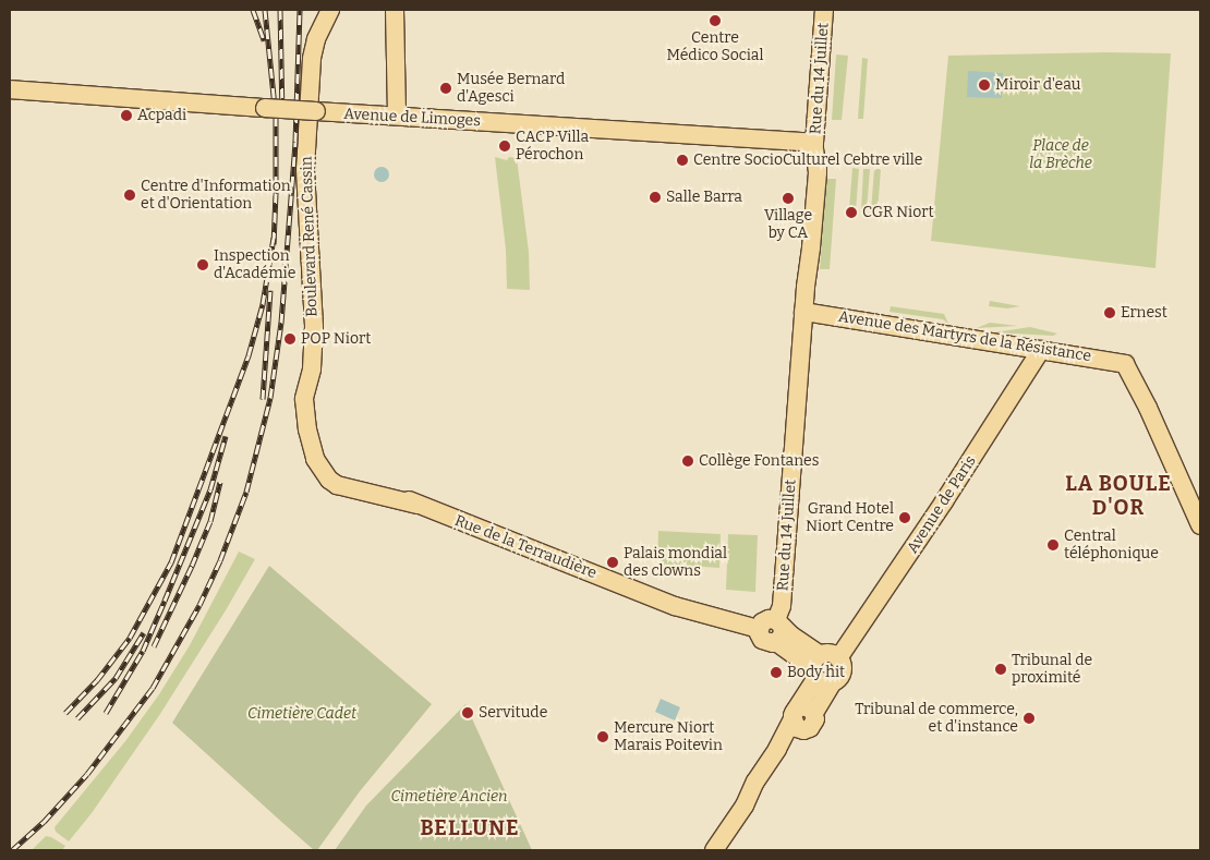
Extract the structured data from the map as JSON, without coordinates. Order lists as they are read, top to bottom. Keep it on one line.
{"streets":{"main road":["Rue du 14 Juillet","Avenue de Limoges","Boulevard René Cassin","Avenue des Martyrs de la Résistance","Avenue de Paris","Rue de la Terraudière"]},"crossings":[["Rue du 14 Juillet","Avenue de Limoges"],["Rue du 14 Juillet","Avenue des Martyrs de la Résistance"],["Rue du 14 Juillet","Rue de la Terraudière"],["Boulevard René Cassin","Rue de la Terraudière"],["Avenue des Martyrs de la Résistance","Avenue de Paris"]],"districts":["LA BOULE D'OR","BELLUNE"],"parks":["Place de la Brèche","Cimetière Cadet","Cimetière Ancien"],"places":["Centre Médico Social","Miroir d'eau","Musée Bernard d'Agesci","Acpadi","CACP Villa Pérochon","Centre SocioCulturel Cebtre ville","Centre d'Information et d'Orientation","Salle Barra","Village by CA","CGR Niort","Inspection d'Académie","Ernest","POP Niort","Collège Fontanes","Grand Hotel Niort Centre","Central téléphonique","Palais mondial des clowns","Tribunal de proximité","Body hit","Servitude","Tribunal de commerce, et d'instance","Mercure Niort Marais Poitevin"]}
